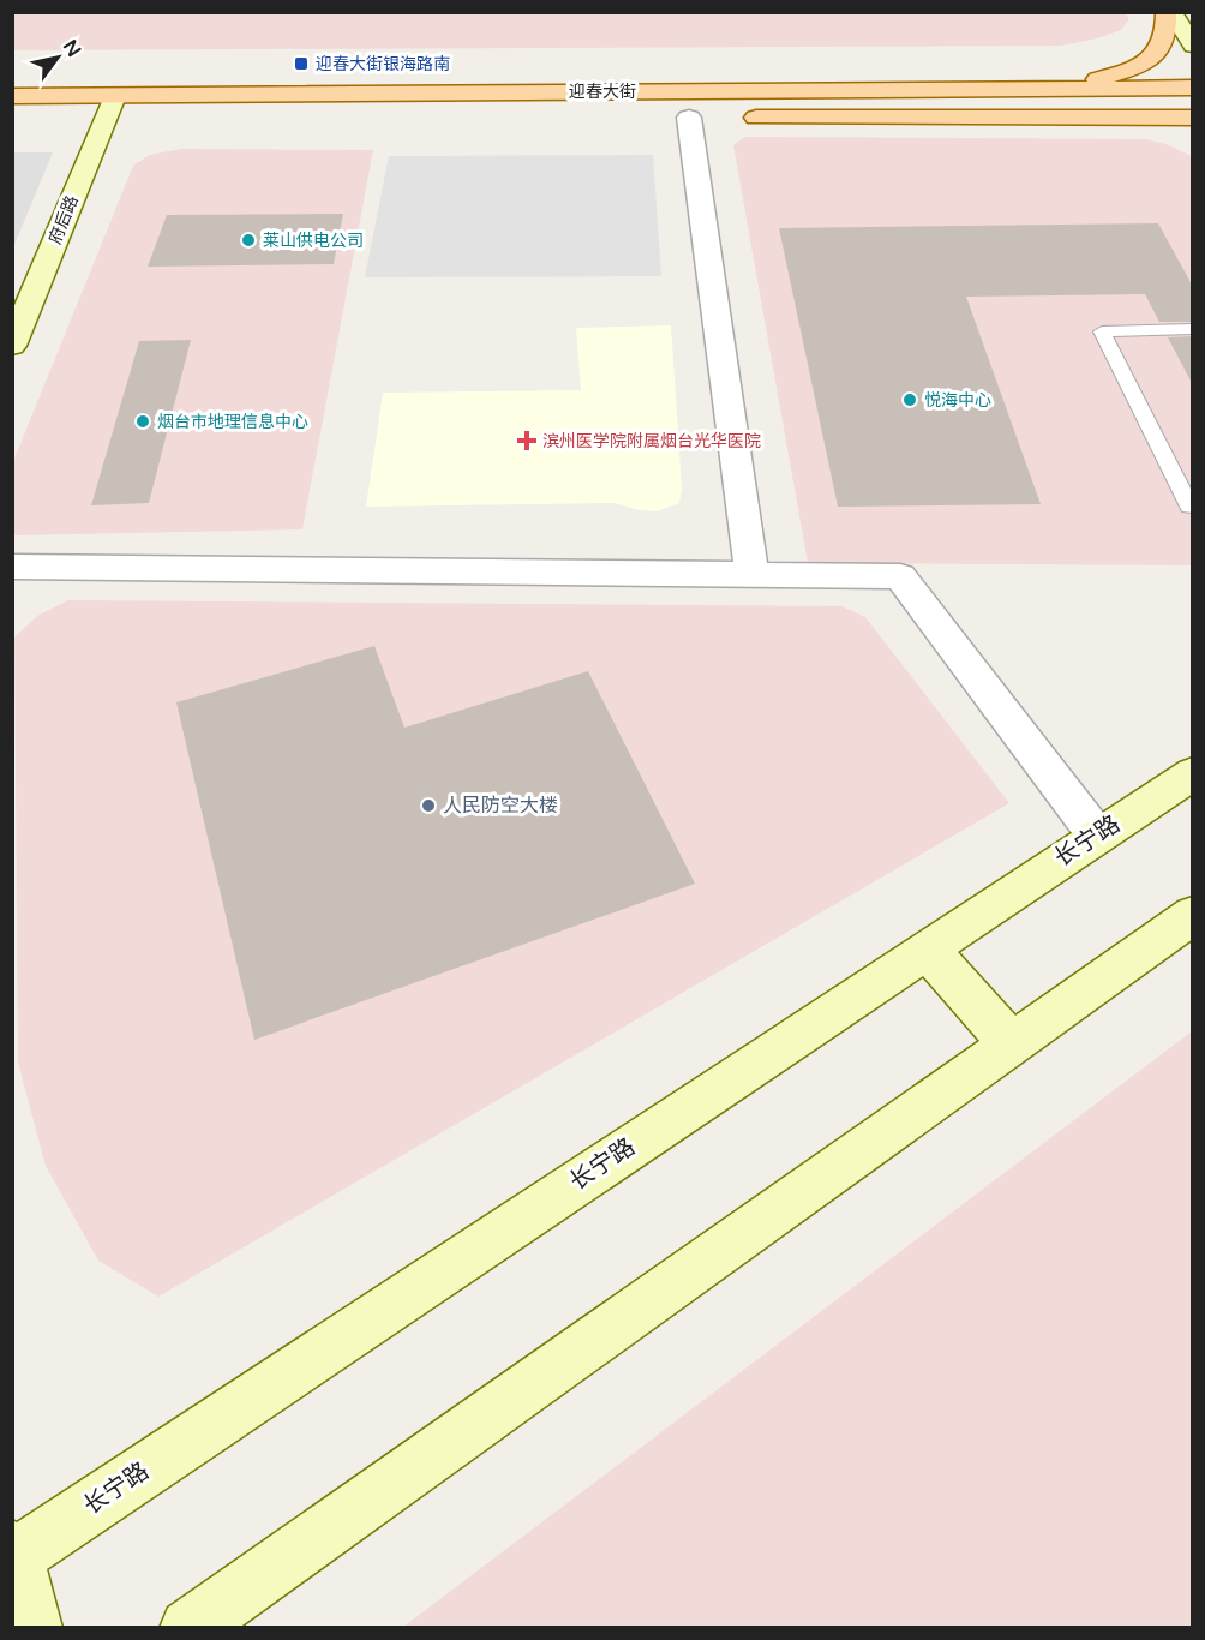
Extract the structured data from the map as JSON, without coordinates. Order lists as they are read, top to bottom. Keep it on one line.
{"streets":{"main road":["迎春大街"],"street":["府后路","长宁路"]},"crossings":[["迎春大街","府后路"]],"places":{"transit":["迎春大街银海路南"],"other":["莱山供电公司","悦海中心","烟台市地理信息中心","人民防空大楼"],"health":["滨州医学院附属烟台光华医院"]},"north":"top right"}
